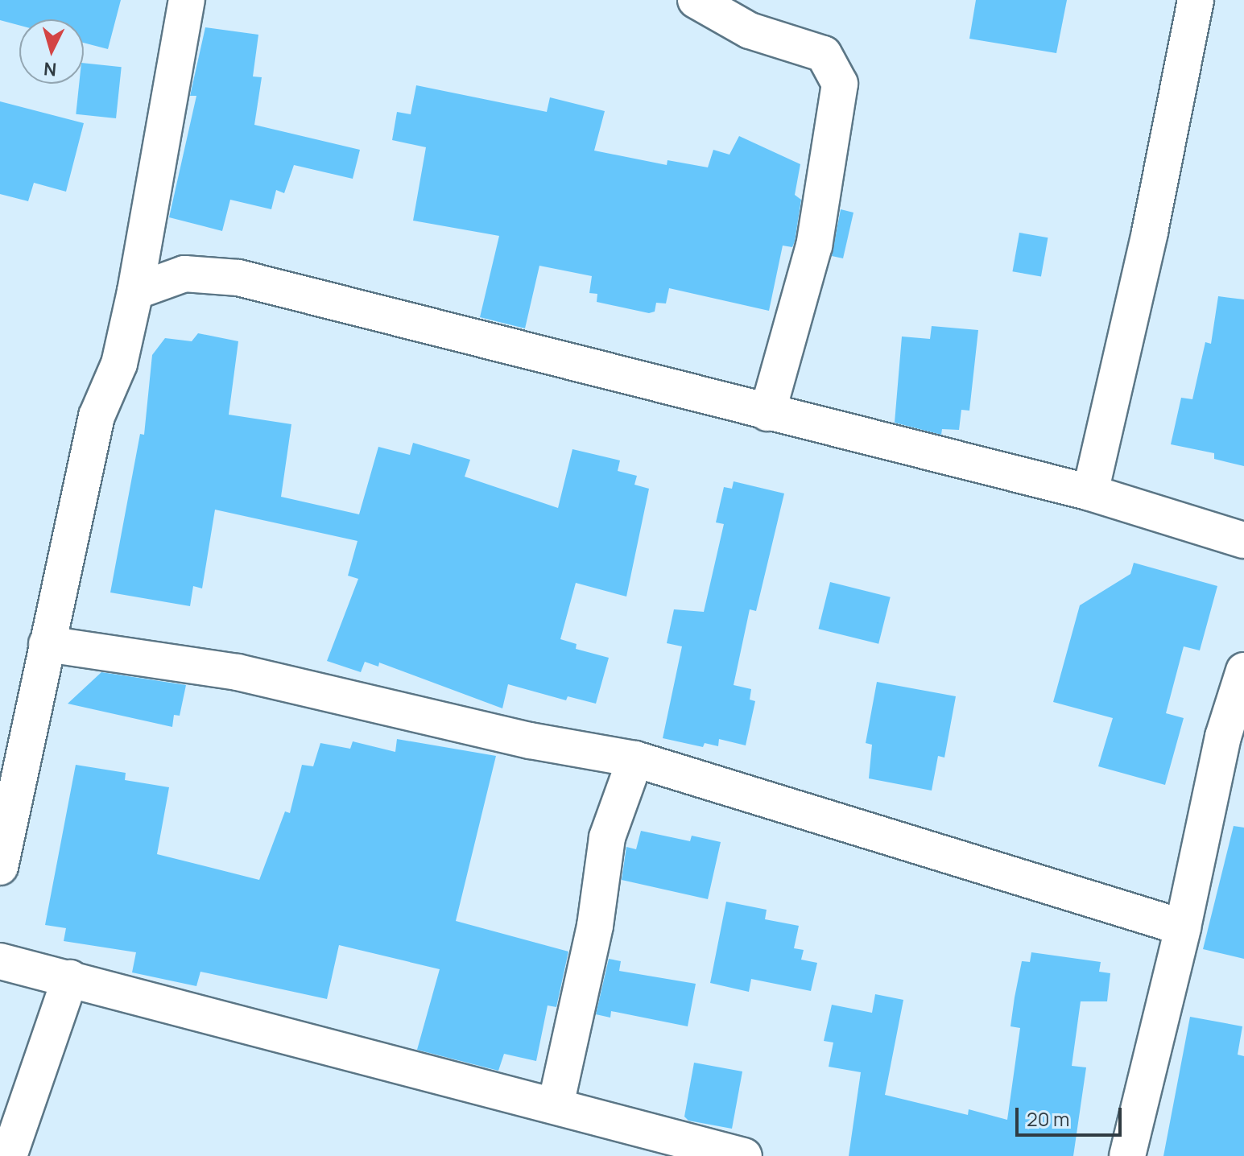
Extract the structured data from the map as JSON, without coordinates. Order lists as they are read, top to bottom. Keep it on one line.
{"scale_bar":"20 m","north":"bottom"}
